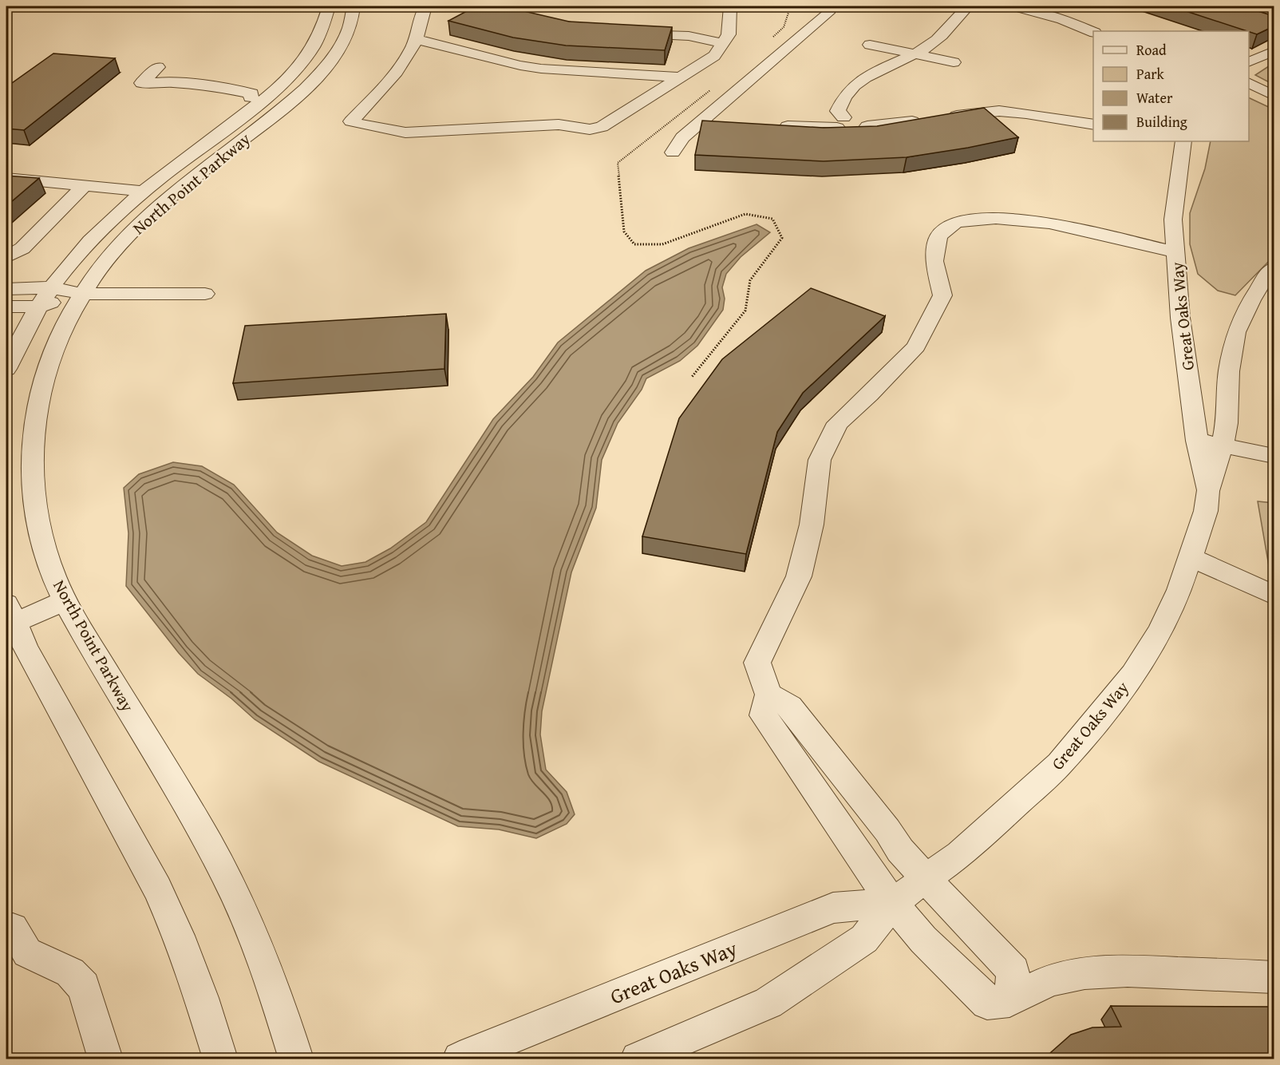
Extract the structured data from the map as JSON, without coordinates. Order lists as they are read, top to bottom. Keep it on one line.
{"streets":{"street":["North Point Parkway","Great Oaks Way"]},"legend":["Road","Park","Water","Building"]}
